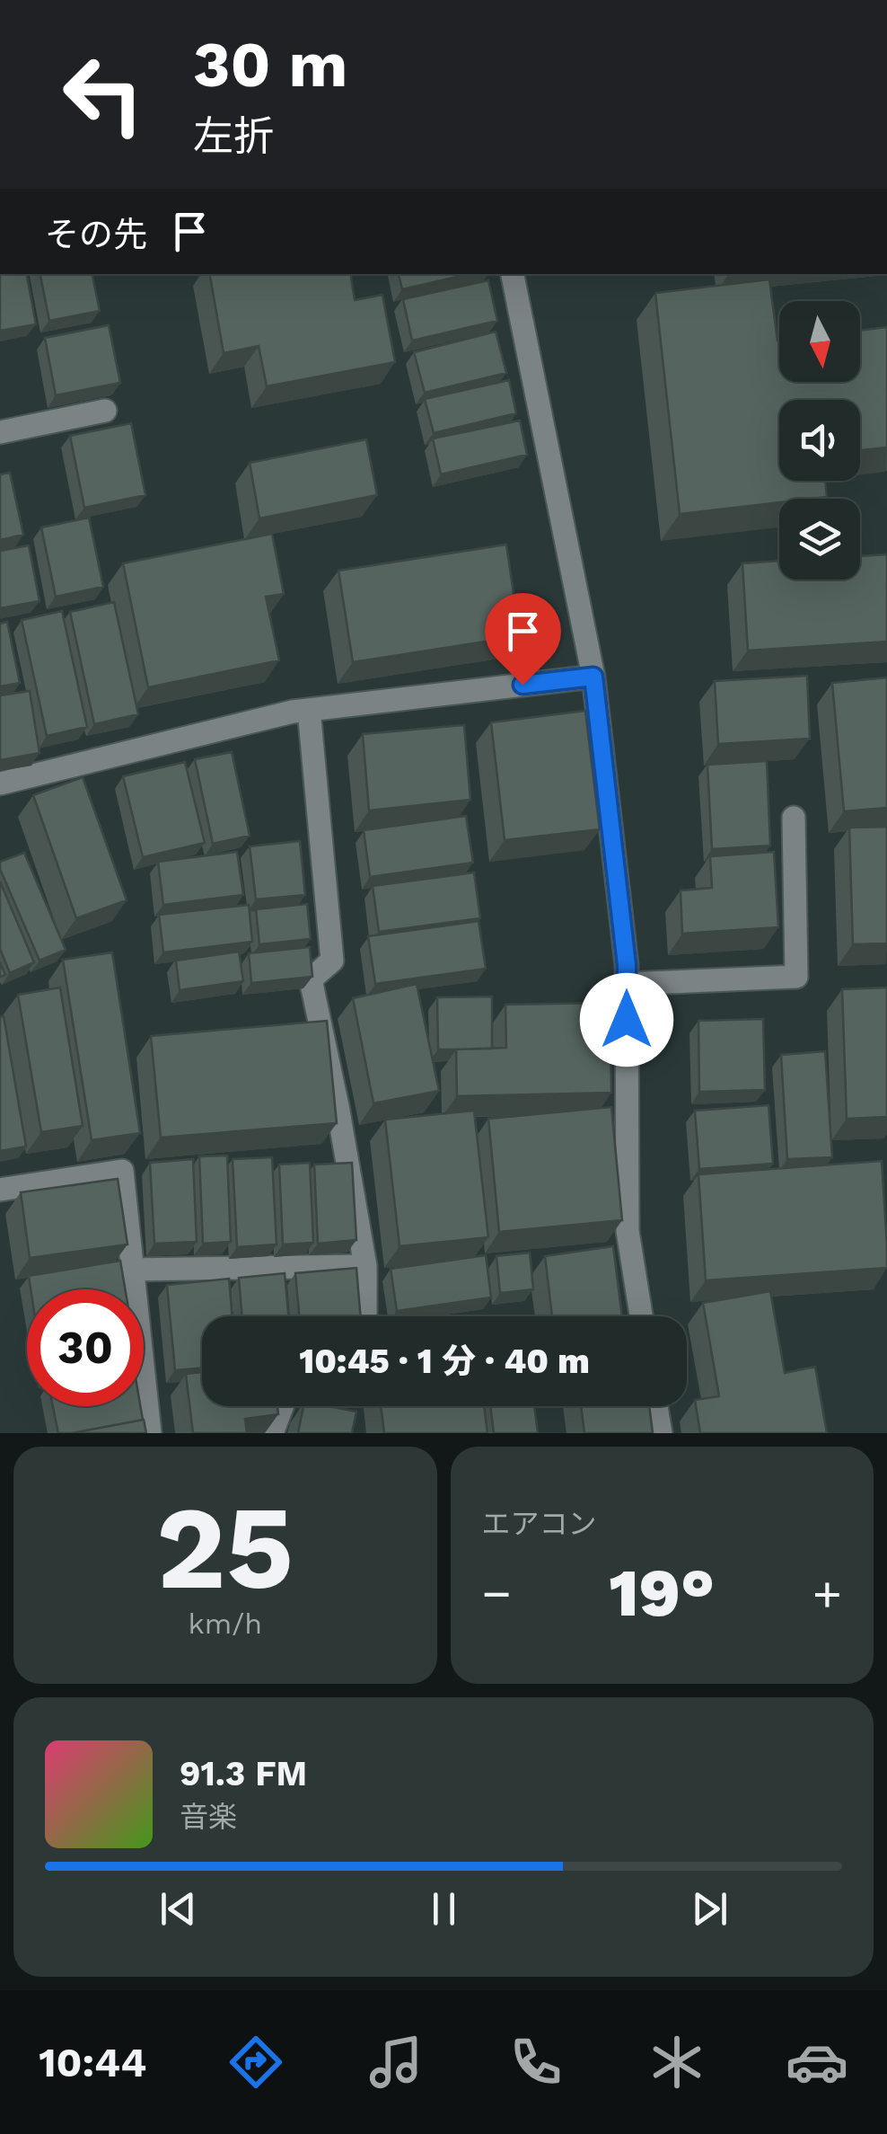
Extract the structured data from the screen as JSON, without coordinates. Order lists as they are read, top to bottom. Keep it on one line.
{"north":"bottom","page":{"turn":["30 m","左折"],"then":"その先","limit":"30","trip":"10:45 · 1 分 · 40 m","tile":[["25","km/h"],"エアコン"],"heat":["−","19°","+"],"song":["91.3 FM","音楽"],"tabs":"10:44"}}
